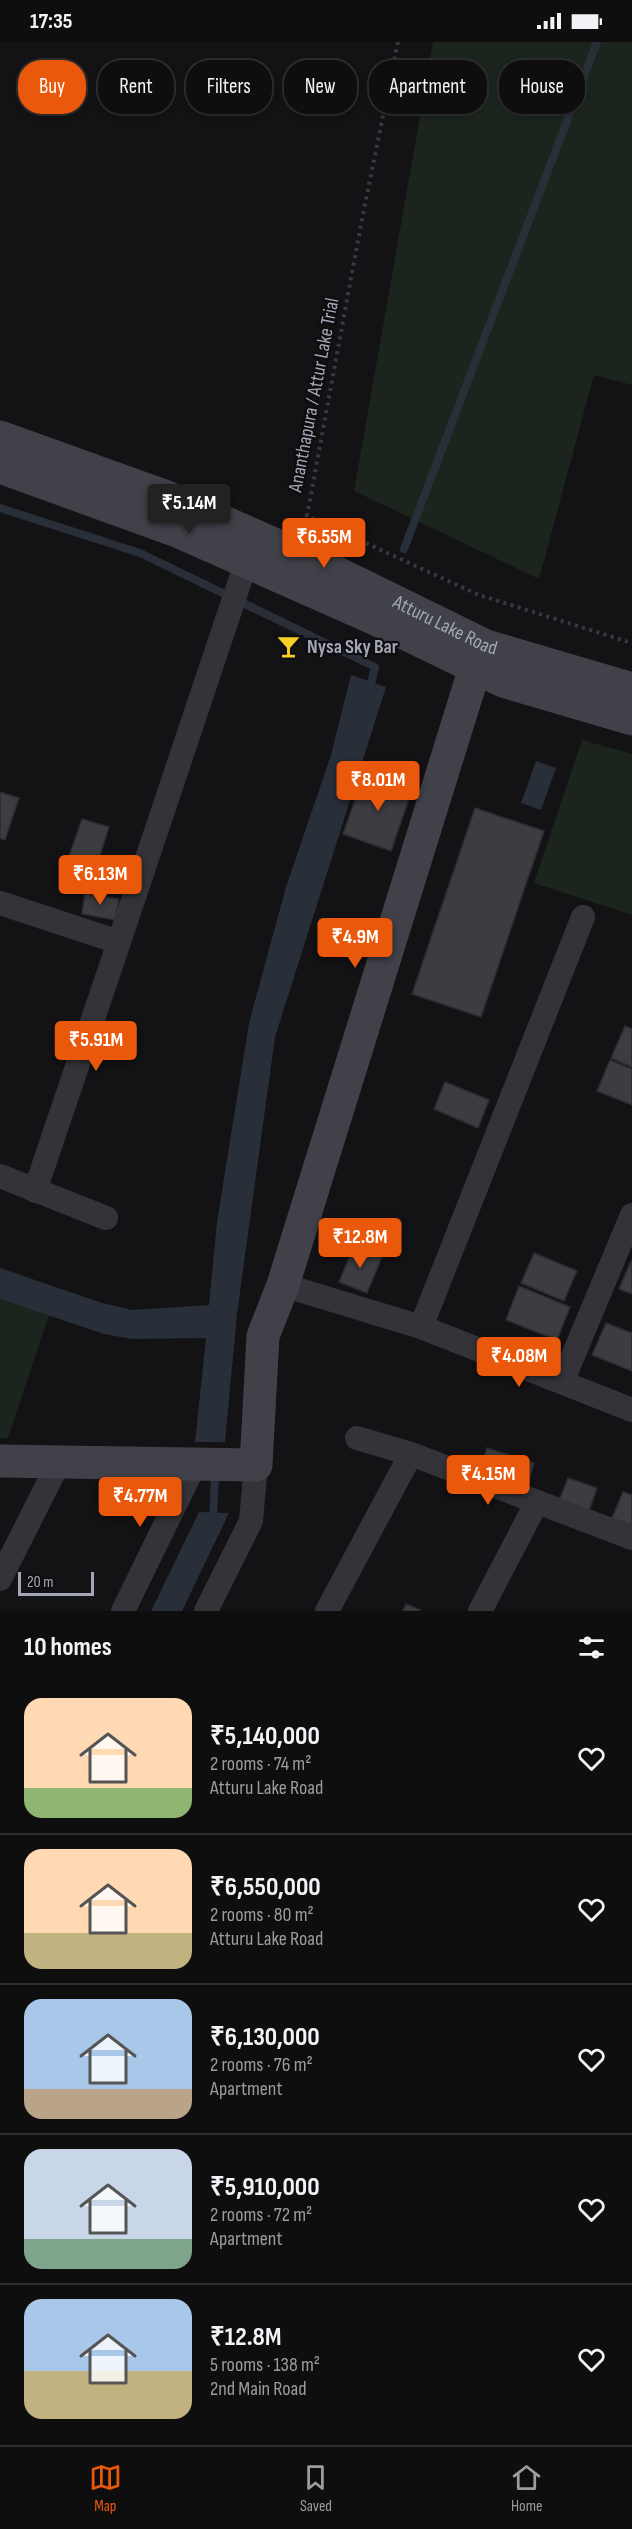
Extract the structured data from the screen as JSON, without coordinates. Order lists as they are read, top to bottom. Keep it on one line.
{"streets":{"street":["Atturu Lake Road"],"path":["Ananthapura / Attur Lake Trial"]},"places":{"bar":["Nysa Sky Bar"]},"scale_bar":"20 m","page":{"status":"17:35","chip":["Buy","Rent","Filters","New","Apartment","House"],"price":["₹5.14M","₹6.55M","₹8.01M","₹6.13M","₹4.9M","₹5.91M","₹12.8M","₹4.08M","₹4.15M","₹4.77M"],"scale":"20 m","heading":"10 homes","list":[{"name":"₹5,140,000","note":"2 rooms · 74 m² · Atturu Lake Road"},{"name":"₹6,550,000","note":"2 rooms · 80 m² · Atturu Lake Road"},{"name":"₹6,130,000","note":"2 rooms · 76 m² · Apartment"},{"name":"₹5,910,000","note":"2 rooms · 72 m² · Apartment"},{"name":"₹12.8M","note":"5 rooms · 138 m² · 2nd Main Road"}],"tabs":["Map","Saved","Home"]}}
